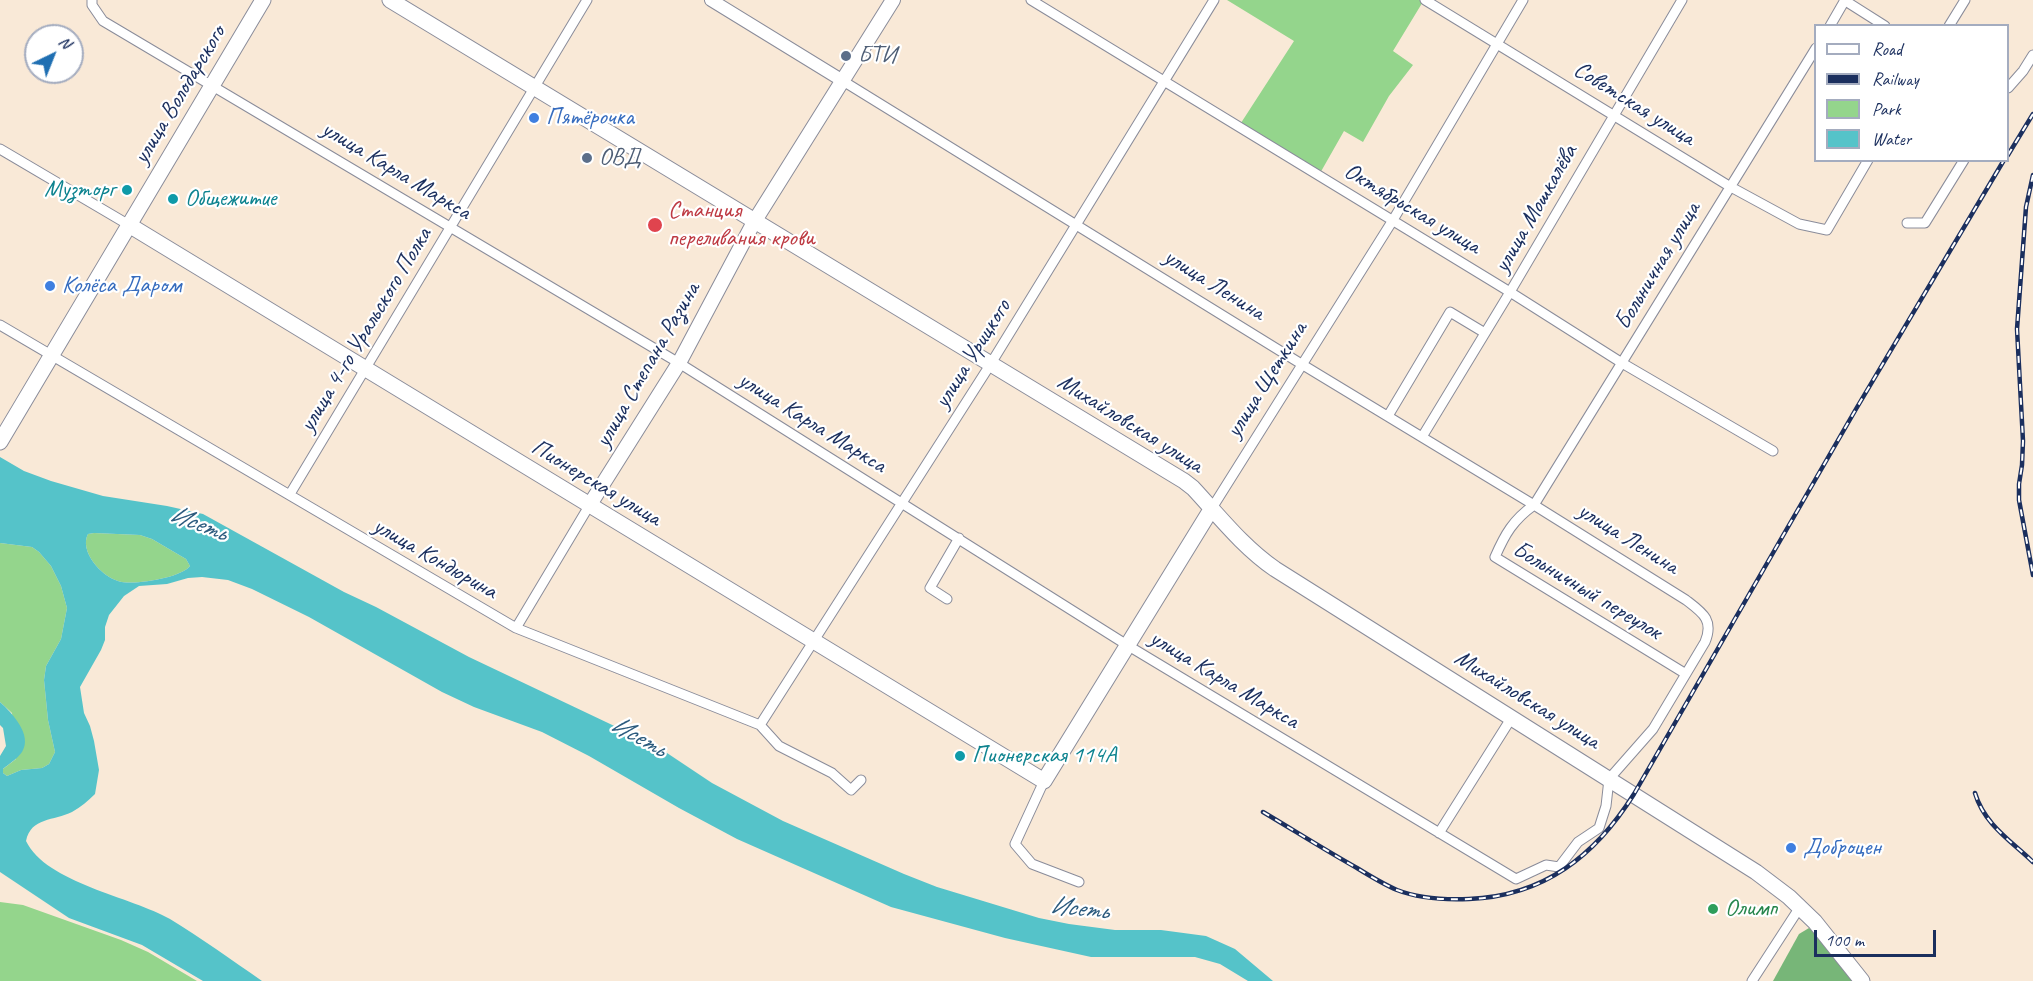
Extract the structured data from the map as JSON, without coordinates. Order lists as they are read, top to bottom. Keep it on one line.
{"streets":{"main road":["улица Володарского","улица Степана Разина","улица Щеткина","Михайловская улица","Пионерская улица"],"street":["Советская улица","улица Карла Маркса","Октябрьская улица","улица Мошкалёва","Больничная улица","улица Ленина","улица 4-го Уральского Полка","улица Урицкого","улица Кондюрина","Больничный переулок"]},"crossings":[["улица Володарского","улица Карла Маркса"],["улица Володарского","Пионерская улица"],["улица Володарского","улица Кондюрина"],["Советская улица","улица Мошкалёва"],["Советская улица","Больничная улица"],["Советская улица","улица Щеткина"],["улица Карла Маркса","улица Ленина"],["улица Карла Маркса","улица 4-го Уральского Полка"],["улица Карла Маркса","улица Урицкого"],["улица Карла Маркса","улица Степана Разина"],["улица Карла Маркса","улица Щеткина"],["улица Карла Маркса","Михайловская улица"],["Октябрьская улица","улица Мошкалёва"],["Октябрьская улица","Больничная улица"],["Октябрьская улица","улица Урицкого"],["Октябрьская улица","улица Щеткина"],["улица Мошкалёва","улица Ленина"],["Больничная улица","улица Ленина"],["Больничная улица","Больничный переулок"],["улица Ленина","улица Урицкого"],["улица Ленина","улица Степана Разина"],["улица Ленина","улица Щеткина"],["улица Ленина","Михайловская улица"],["улица Ленина","Больничный переулок"],["улица 4-го Уральского Полка","Михайловская улица"],["улица 4-го Уральского Полка","Пионерская улица"],["улица 4-го Уральского Полка","улица Кондюрина"],["улица Урицкого","Михайловская улица"],["улица Урицкого","Пионерская улица"],["улица Урицкого","улица Кондюрина"],["улица Степана Разина","Михайловская улица"],["улица Степана Разина","Пионерская улица"],["улица Щеткина","Михайловская улица"],["улица Щеткина","Пионерская улица"]],"water":["Исеть"],"places":["БТИ","Пятёрочка","ОВД","Музторг","Общежитие","Станция переливания крови","Колёса Даром","Пионерская 114А","Доброцен","Олимп"],"legend":["Road","Railway","Park","Water"],"scale_bar":"100 m","north":"top right"}
